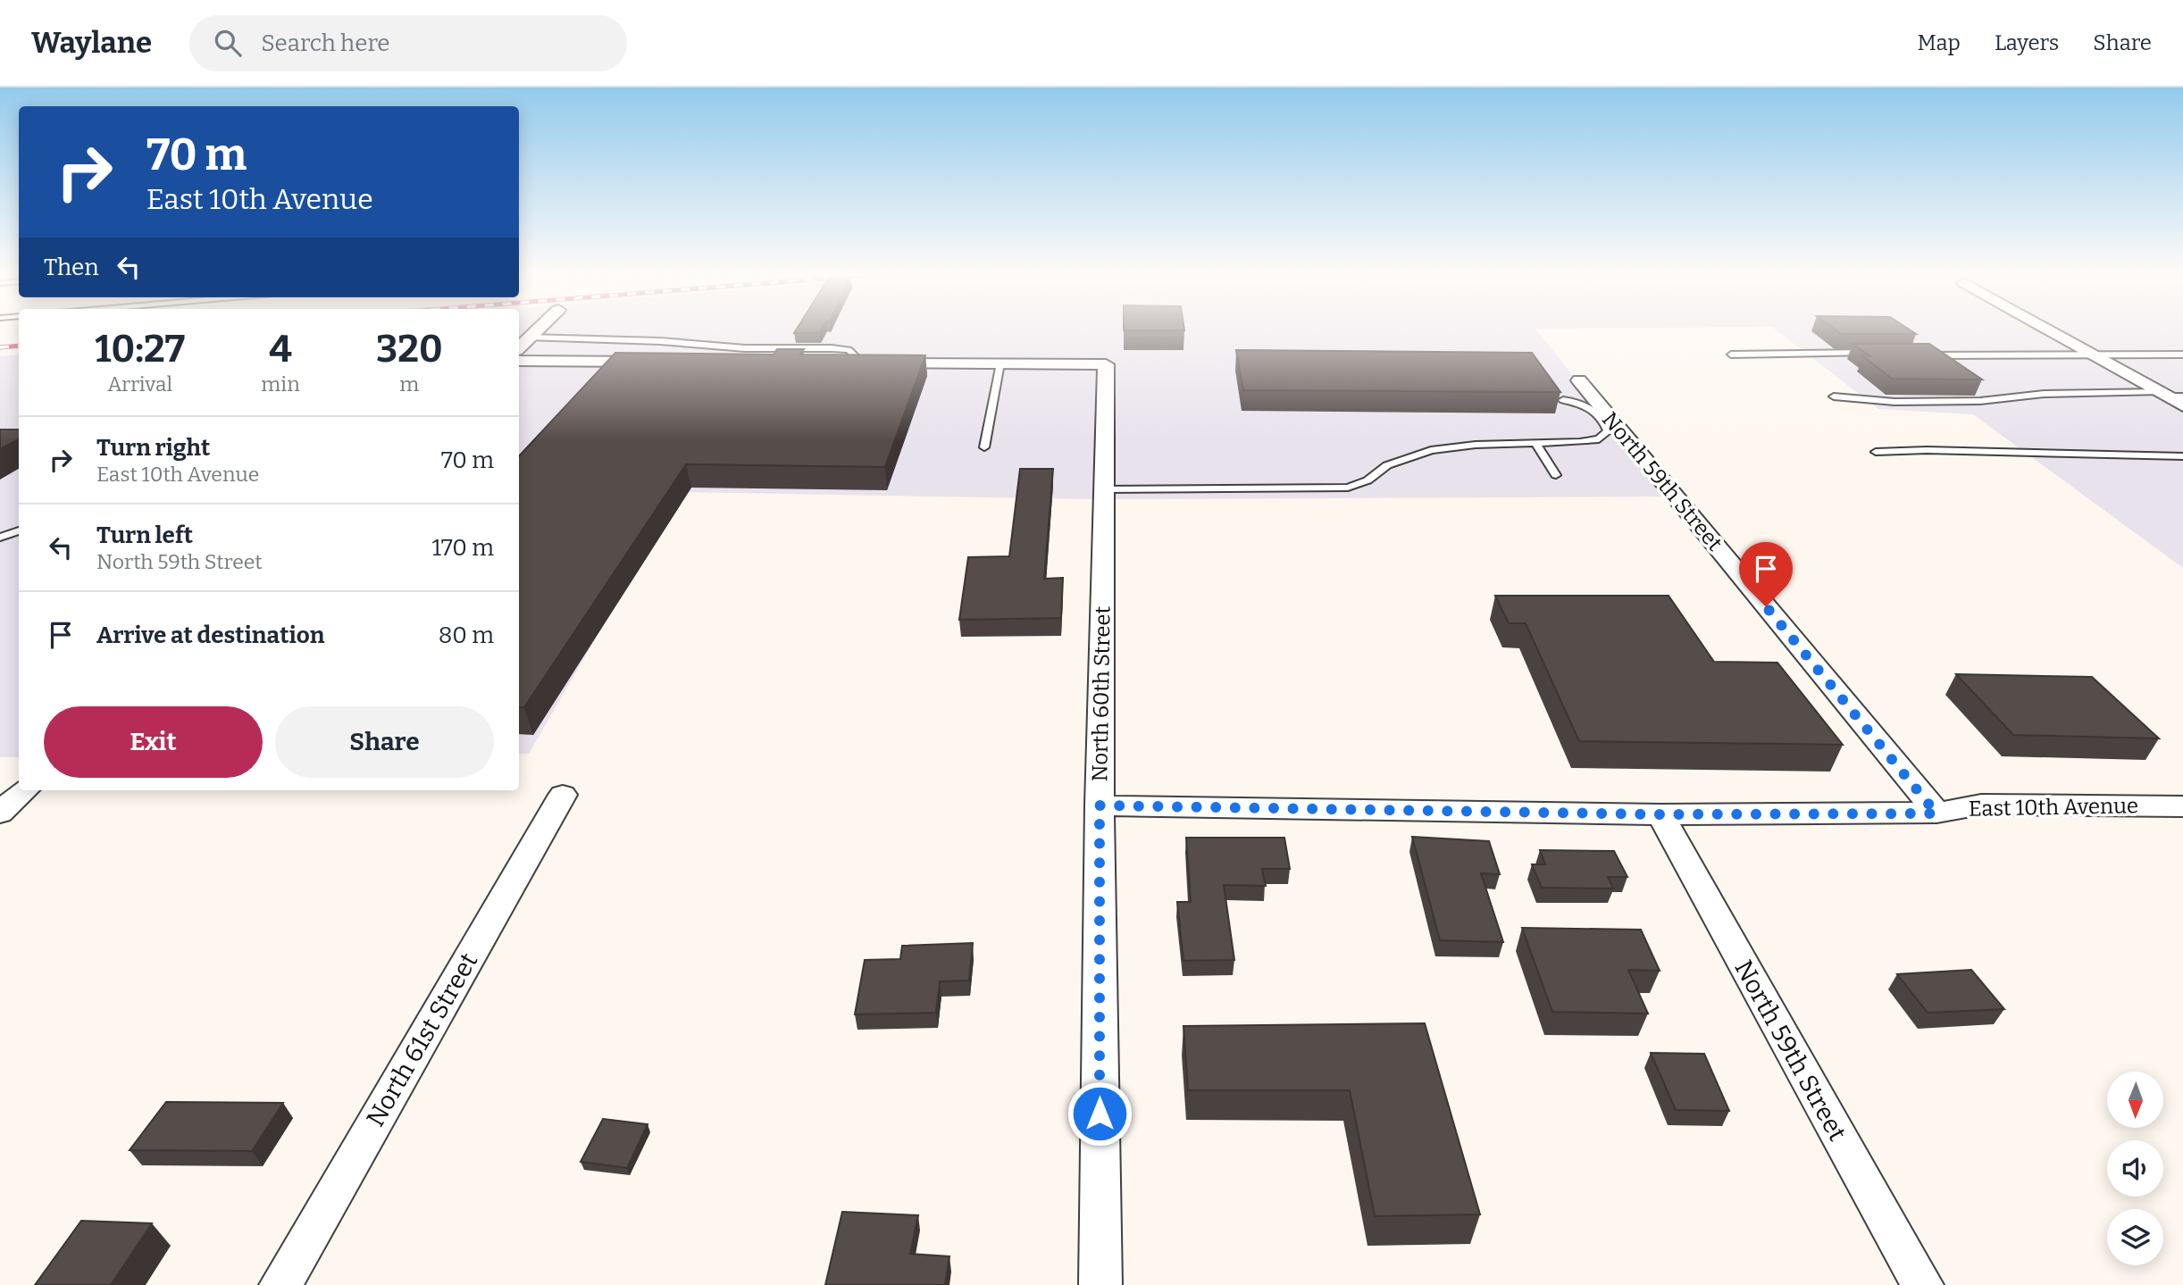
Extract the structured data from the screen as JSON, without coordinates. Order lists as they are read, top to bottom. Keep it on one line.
{"streets":{"street":["North 59th Street","North 60th Street","East 10th Avenue","North 61st Street"]},"crossings":[["North 59th Street","East 10th Avenue"],["North 60th Street","East 10th Avenue"]],"north":"bottom","page":{"header":"Waylane","search":"Search here","nav":["Map","Layers","Share"],"turn":["70 m","East 10th Avenue"],"then":"Then","eta":["10:27","Arrival","4","min","320","m"],"list":[{"name":"Turn right","note":"East 10th Avenue","value":"70 m"},{"name":"Turn left","note":"North 59th Street","value":"170 m"},{"name":"Arrive at destination","value":"80 m"}],"buttons":["Exit","Share"]}}
